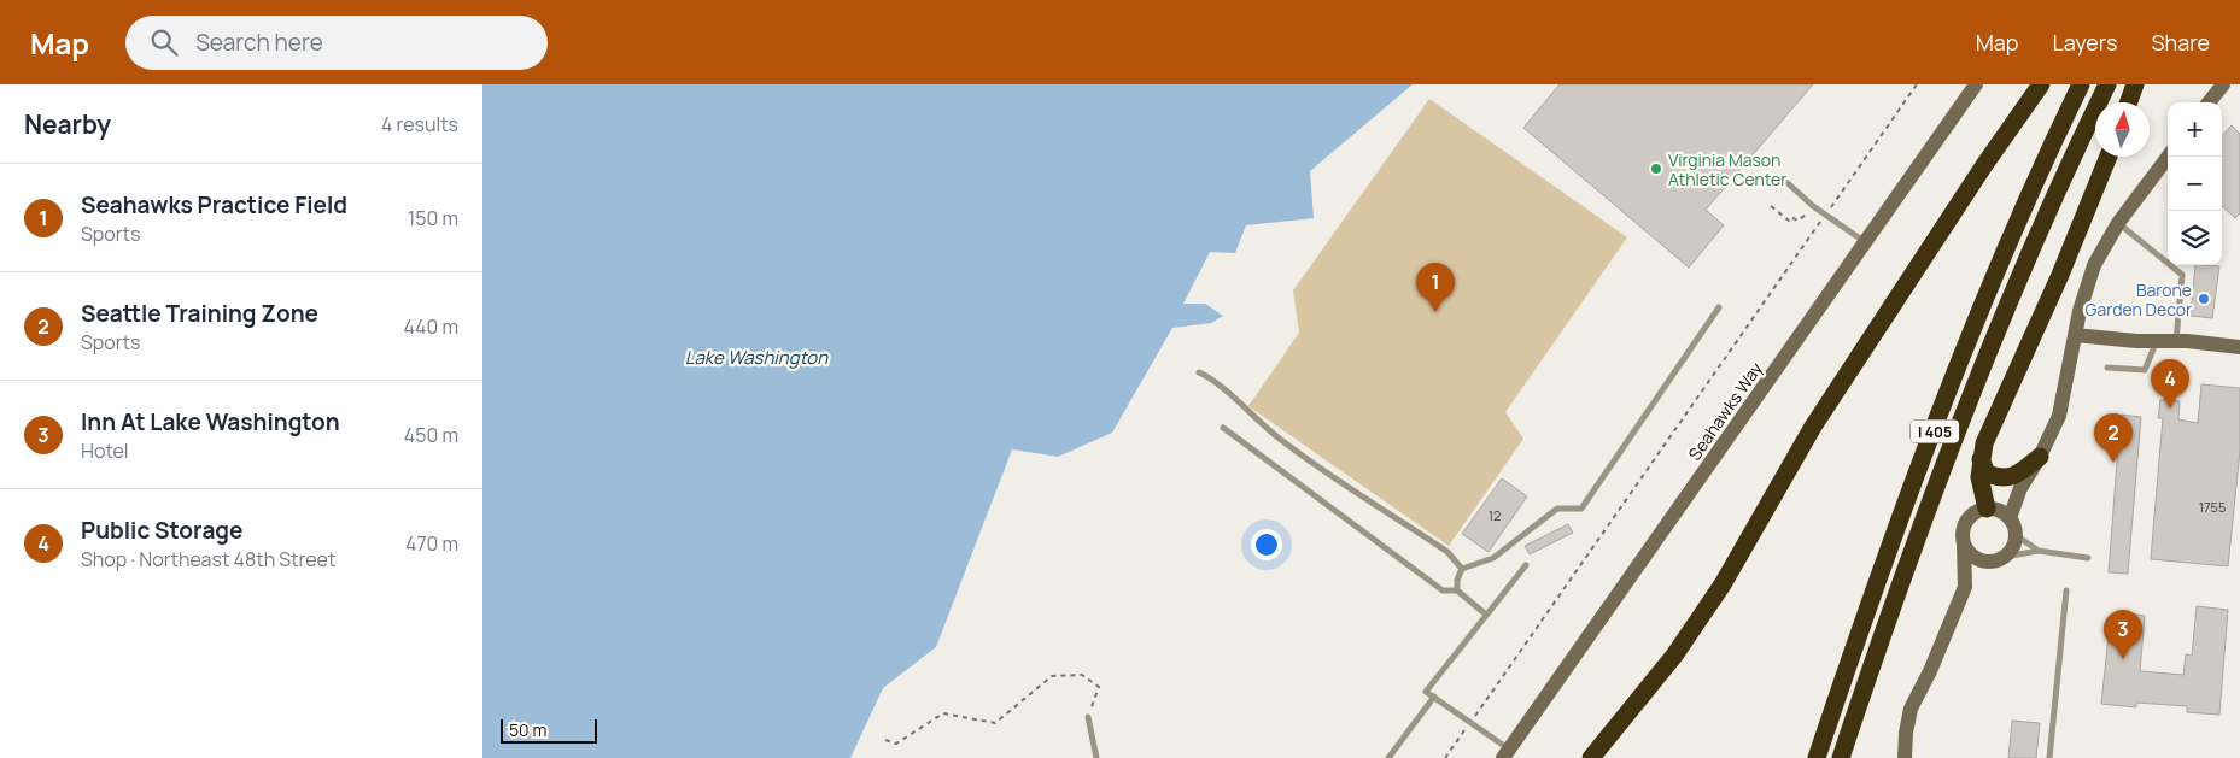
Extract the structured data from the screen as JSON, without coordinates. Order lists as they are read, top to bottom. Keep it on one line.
{"streets":{"highway":["I 405"],"street":["Seahawks Way"]},"water":["Lake Washington"],"places":["Virginia Mason Athletic Center","Barone Garden Decor"],"house_numbers":["1755","12"],"scale_bar":"50 m","north":"top","page":{"header":"Map","search":"Search here","nav":["Map","Layers","Share"],"heading":["Nearby","4 results"],"map_buttons":["+","−"],"list":[{"mark":"1","name":"Seahawks Practice Field","note":"Sports","value":"150 m"},{"mark":"2","name":"Seattle Training Zone","note":"Sports","value":"440 m"},{"mark":"3","name":"Inn At Lake Washington","note":"Hotel","value":"450 m"},{"mark":"4","name":"Public Storage","note":"Shop · Northeast 48th Street","value":"470 m"}],"pins":["1","4","2","3"],"scale":"50 m"}}
